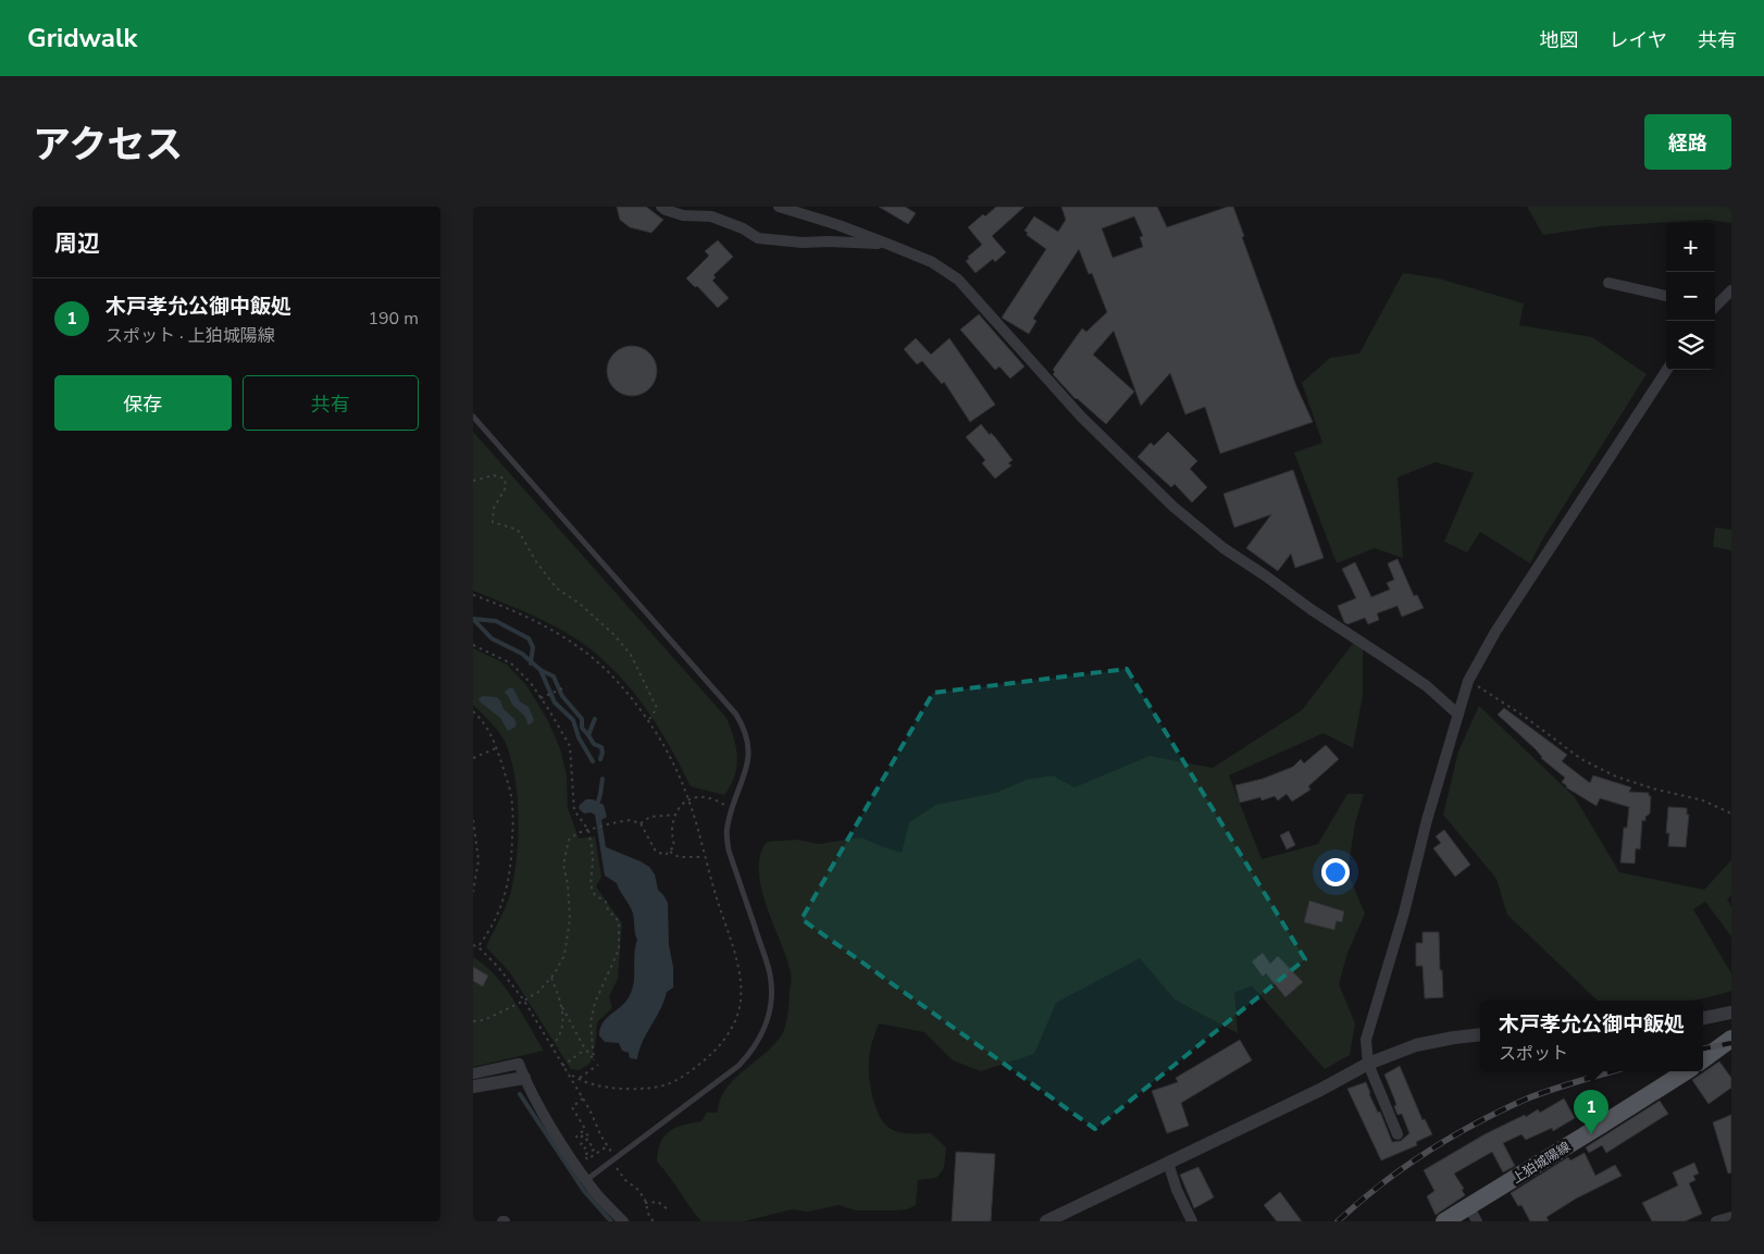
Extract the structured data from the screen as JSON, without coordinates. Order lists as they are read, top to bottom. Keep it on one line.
{"streets":{"main road":["上狛城陽線"]},"page":{"header":"Gridwalk","nav":["地図","レイヤ","共有"],"title":"アクセス","buttons":["経路",["保存","共有"]],"heading":"周辺","map_buttons":["+","−"],"list":[{"mark":"1","name":"木戸孝允公御中飯処","note":"スポット · 上狛城陽線","value":"190 m"}],"popup":["木戸孝允公御中飯処","スポット"],"pins":"1"}}
